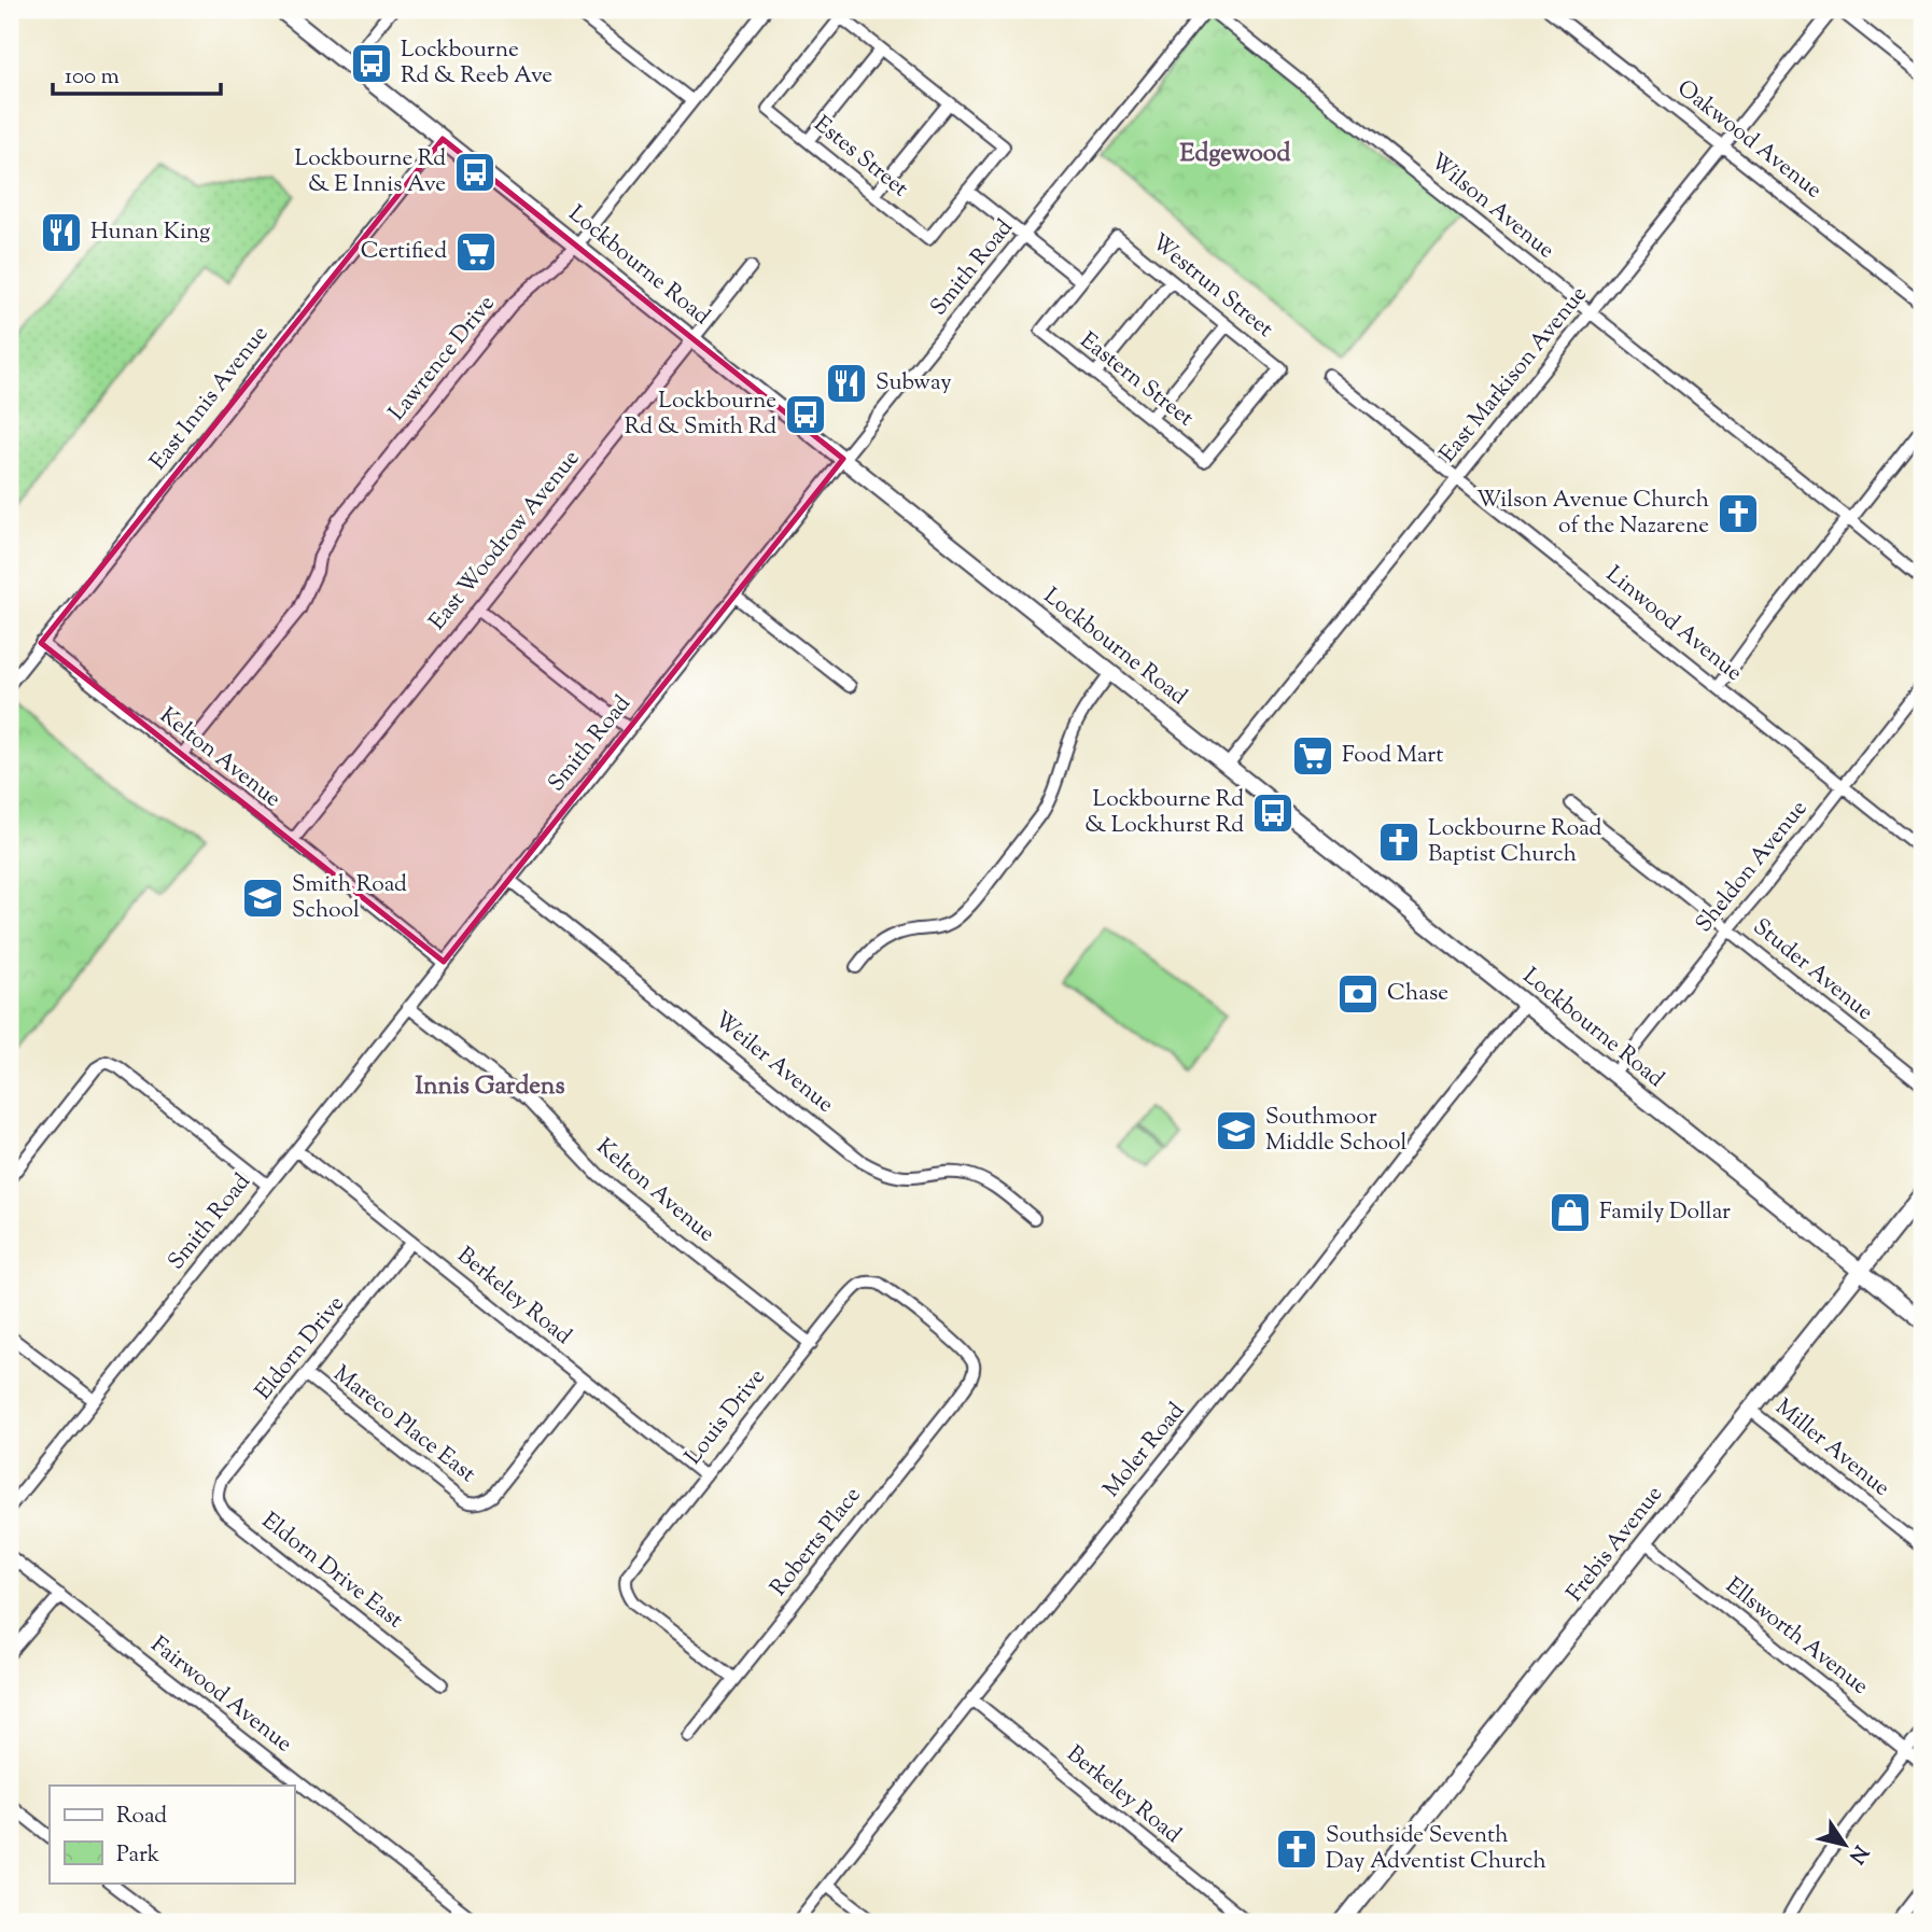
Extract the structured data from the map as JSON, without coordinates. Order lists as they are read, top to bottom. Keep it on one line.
{"streets":{"main road":["Lockbourne Road","Frebis Avenue"],"street":["Oakwood Avenue","Estes Street","Wilson Avenue","Smith Road","Westrun Street","Lawrence Drive","East Markison Avenue","Eastern Street","East Innis Avenue","East Woodrow Avenue","Linwood Avenue","Kelton Avenue","Sheldon Avenue","Studer Avenue","Weiler Avenue","Berkeley Road","Eldorn Drive","Louis Drive","Mareco Place East","Miller Avenue","Moler Road","Roberts Place","Eldorn Drive East","Ellsworth Avenue","Fairwood Avenue"]},"crossings":[["Oakwood Avenue","East Markison Avenue"],["Wilson Avenue","Smith Road"],["Wilson Avenue","East Markison Avenue"],["Lockbourne Road","Smith Road"],["Lockbourne Road","Lawrence Drive"],["Lockbourne Road","East Markison Avenue"],["Lockbourne Road","East Innis Avenue"],["Lockbourne Road","East Woodrow Avenue"],["Lockbourne Road","Sheldon Avenue"],["Lockbourne Road","Moler Road"],["Lockbourne Road","Frebis Avenue"],["Smith Road","Kelton Avenue"],["Smith Road","Weiler Avenue"],["Smith Road","Berkeley Road"],["Westrun Street","Eastern Street"],["Lawrence Drive","Kelton Avenue"],["East Markison Avenue","Linwood Avenue"],["East Innis Avenue","Kelton Avenue"],["East Woodrow Avenue","Kelton Avenue"],["Linwood Avenue","Sheldon Avenue"],["Kelton Avenue","Louis Drive"],["Sheldon Avenue","Studer Avenue"],["Berkeley Road","Eldorn Drive"],["Berkeley Road","Louis Drive"],["Berkeley Road","Mareco Place East"],["Berkeley Road","Moler Road"],["Eldorn Drive","Mareco Place East"],["Eldorn Drive","Eldorn Drive East"],["Louis Drive","Roberts Place"],["Miller Avenue","Frebis Avenue"],["Frebis Avenue","Ellsworth Avenue"]],"districts":["Edgewood","Innis Gardens"],"places":{"bus stop":["Lockbourne Rd & Reeb Ave","Lockbourne Rd & E Innis Ave","Lockbourne Rd & Smith Rd","Lockbourne Rd & Lockhurst Rd"],"restaurant":["Hunan King","Subway"],"supermarket":["Certified","Food Mart"],"church":["Wilson Avenue Church of the Nazarene","Lockbourne Road Baptist Church","Southside Seventh Day Adventist Church"],"school or university":["Smith Road School","Southmoor Middle School"],"bank":["Chase"],"shop":["Family Dollar"]},"legend":["Road","Park"],"scale_bar":"100 m","north":"bottom right"}
